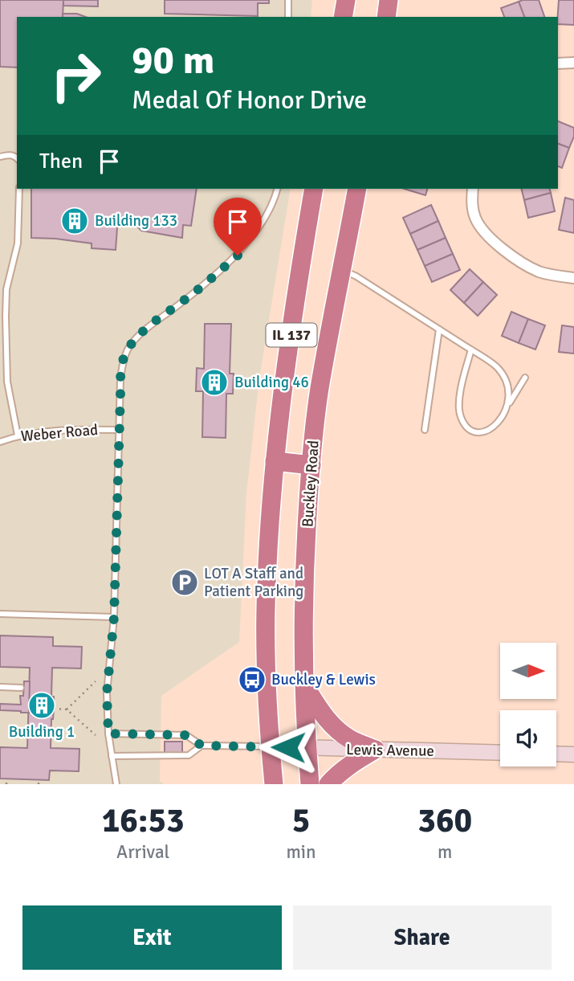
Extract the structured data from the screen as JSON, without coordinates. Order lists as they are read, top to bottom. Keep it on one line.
{"streets":{"highway":["IL 137","Buckley Road"],"main road":["Lewis Avenue"],"lane":["Weber Road"]},"crossings":[["IL 137","Lewis Avenue"],["Buckley Road","Lewis Avenue"]],"places":{"building":["Building 133","Building 46","Building 1"],"parking":["LOT A Staff and Patient Parking"],"bus stop":["Buckley & Lewis"]},"north":"right","page":{"turn":["90 m","Medal Of Honor Drive"],"then":"Then","eta":["16:53","Arrival","5","min","360","m"],"buttons":["Exit","Share"]}}
